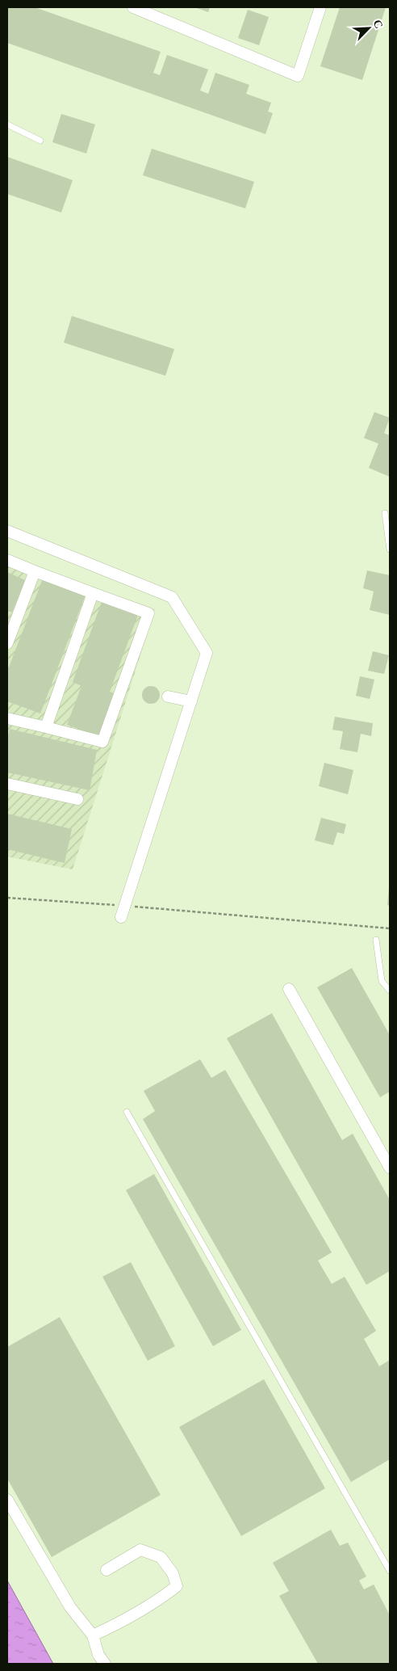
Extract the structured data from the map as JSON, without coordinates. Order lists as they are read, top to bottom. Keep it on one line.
{"north":"top right"}
